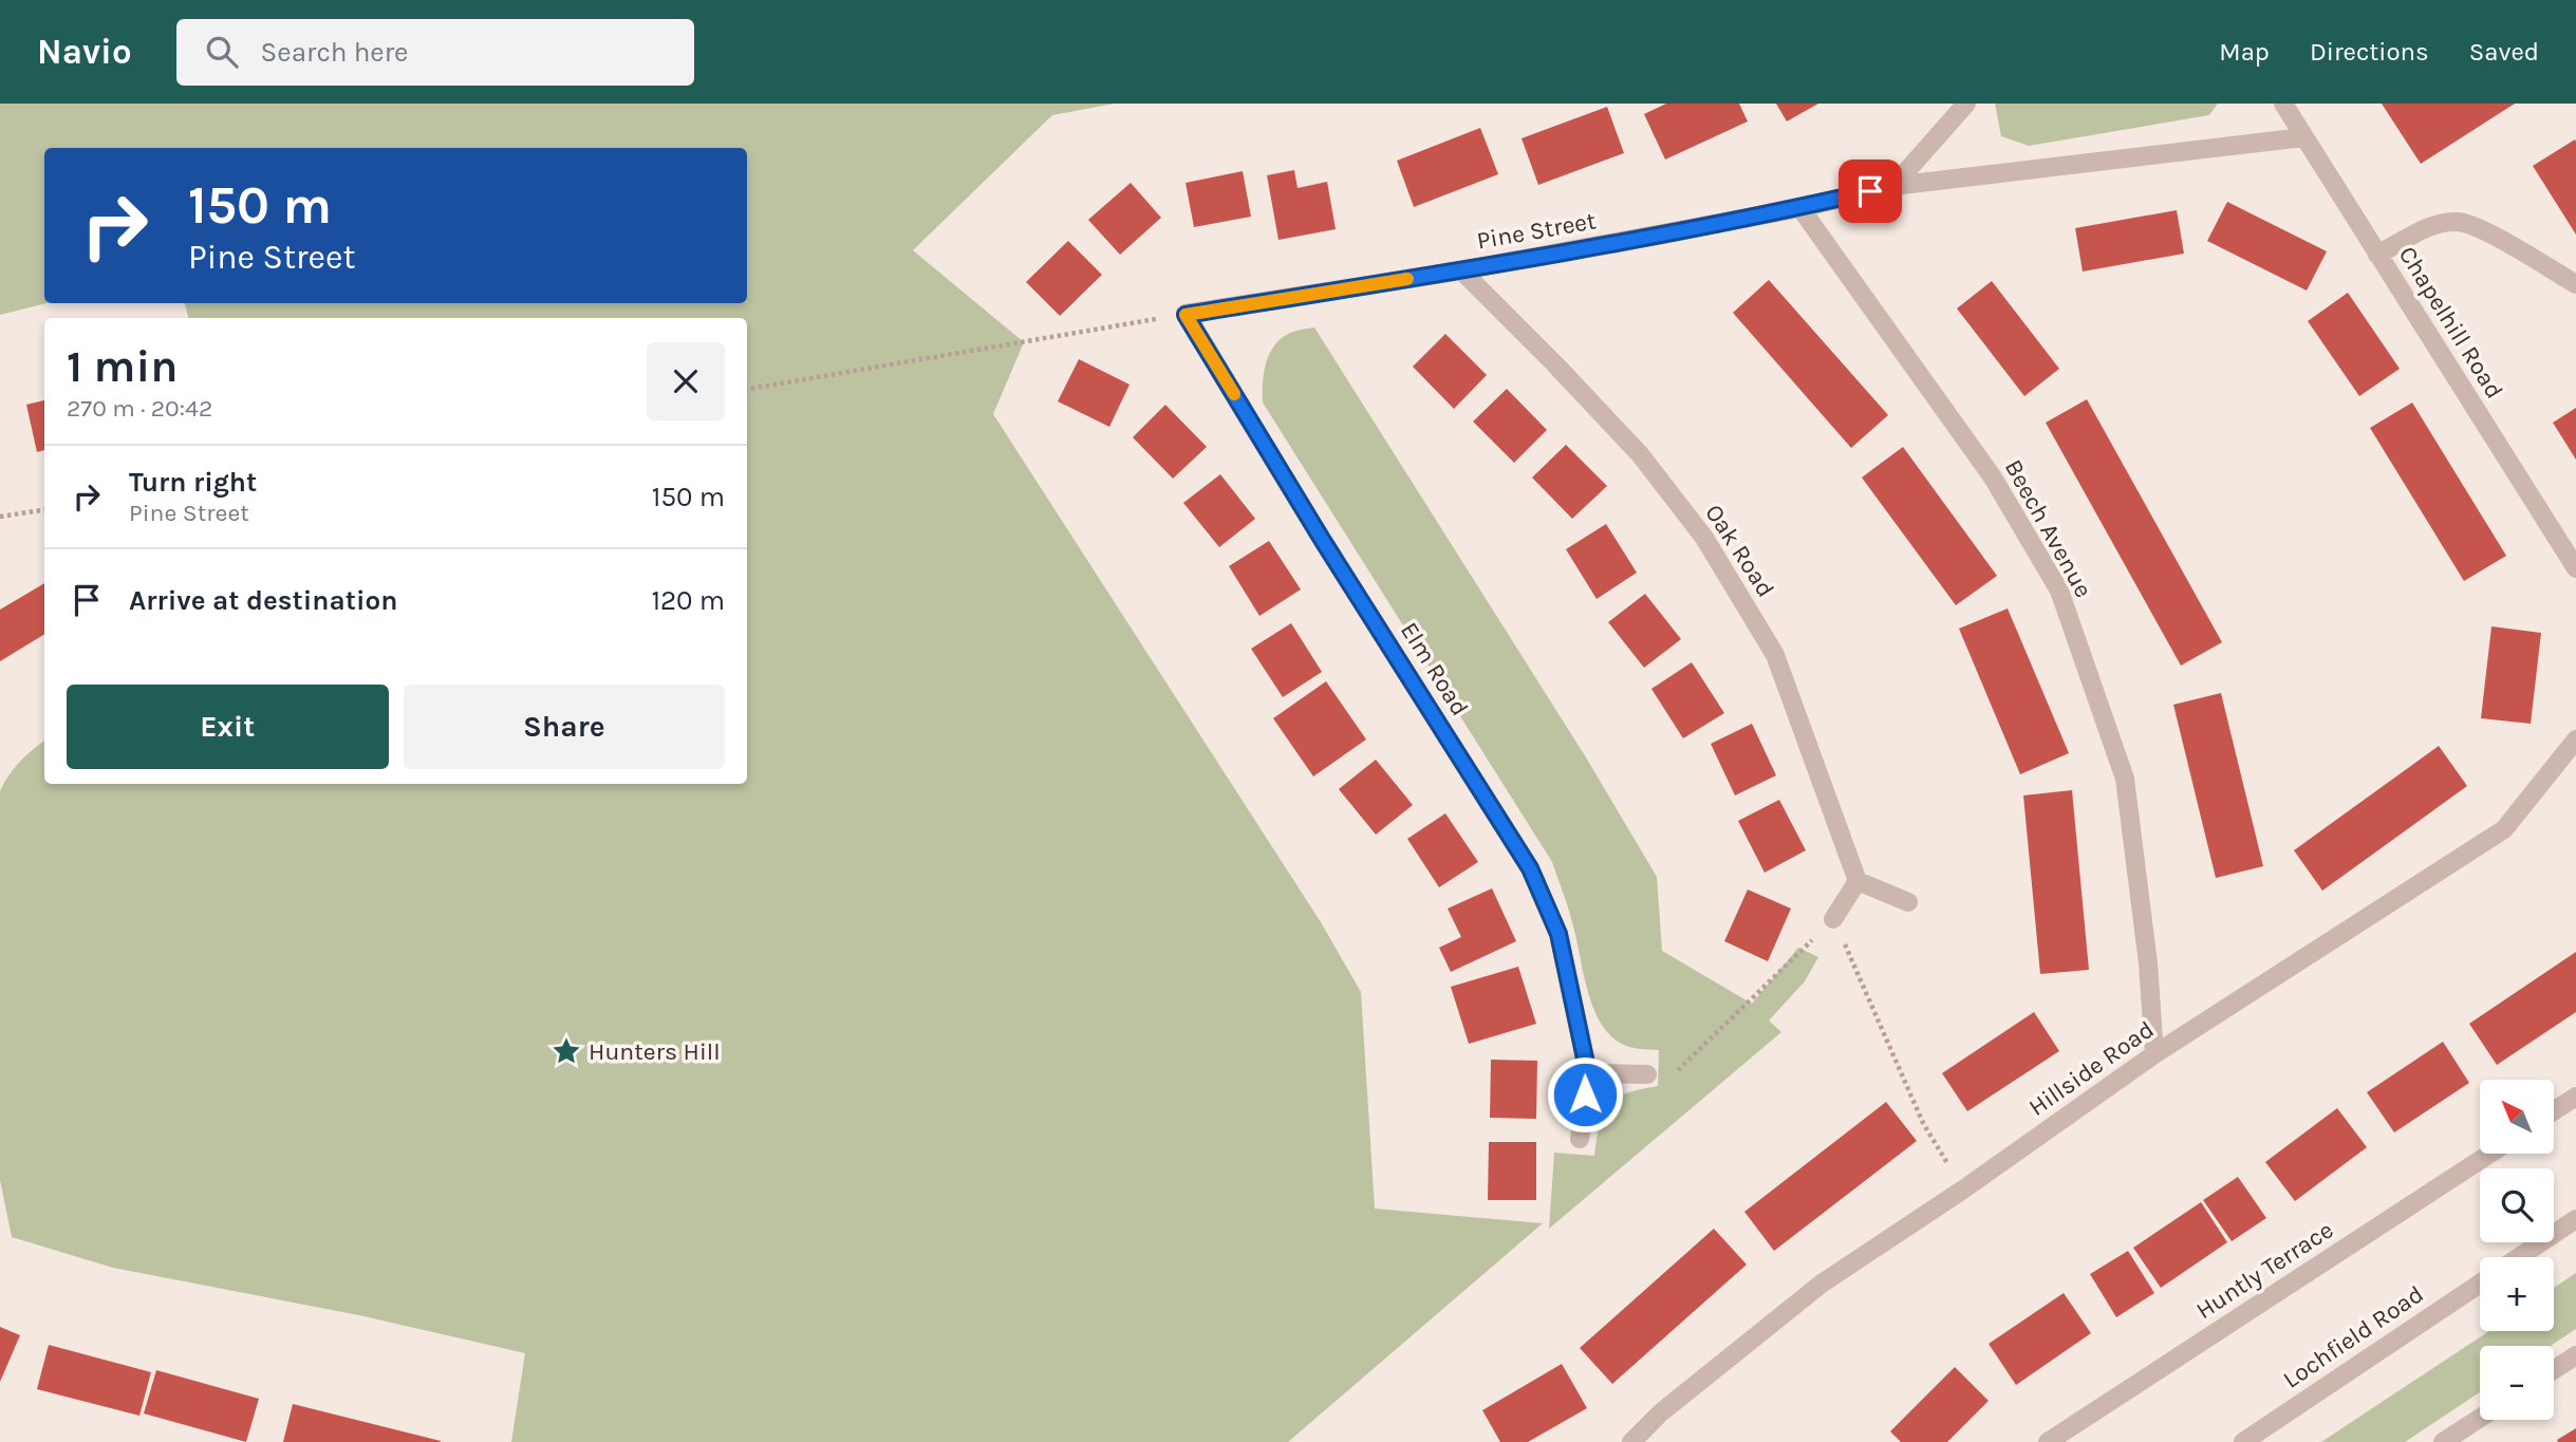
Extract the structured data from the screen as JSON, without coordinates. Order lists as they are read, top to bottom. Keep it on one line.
{"streets":{"street":["Pine Street","Chapelhill Road","Beech Avenue","Oak Road","Elm Road","Hillside Road","Huntly Terrace","Lochfield Road"]},"crossings":[["Pine Street","Chapelhill Road"],["Pine Street","Beech Avenue"],["Pine Street","Oak Road"],["Pine Street","Elm Road"],["Beech Avenue","Hillside Road"]],"places":{"place":["Hunters Hill"]},"north":"top left","page":{"header":"Navio","search":"Search here","nav":["Map","Directions","Saved"],"turn":["150 m","Pine Street"],"heading":["1 min","270 m · 20:42"],"list":[{"name":"Turn right","note":"Pine Street","value":"150 m"},{"name":"Arrive at destination","value":"120 m"}],"buttons":["Exit","Share"],"map_buttons":["+","−"]}}
